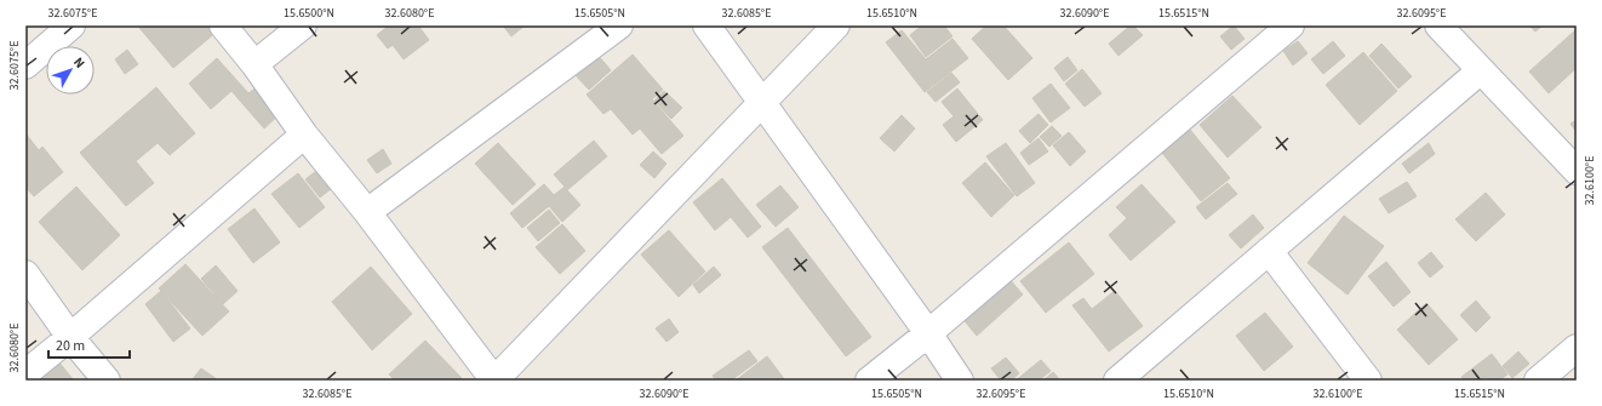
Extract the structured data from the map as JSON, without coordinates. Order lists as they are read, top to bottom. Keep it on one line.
{"scale_bar":"20 m","north":"top right","coordinates":["32.6075°E","15.6500°N","32.6080°E","15.6505°N","32.6085°E","15.6510°N","32.6090°E","15.6515°N","32.6095°E","32.6100°E"]}
